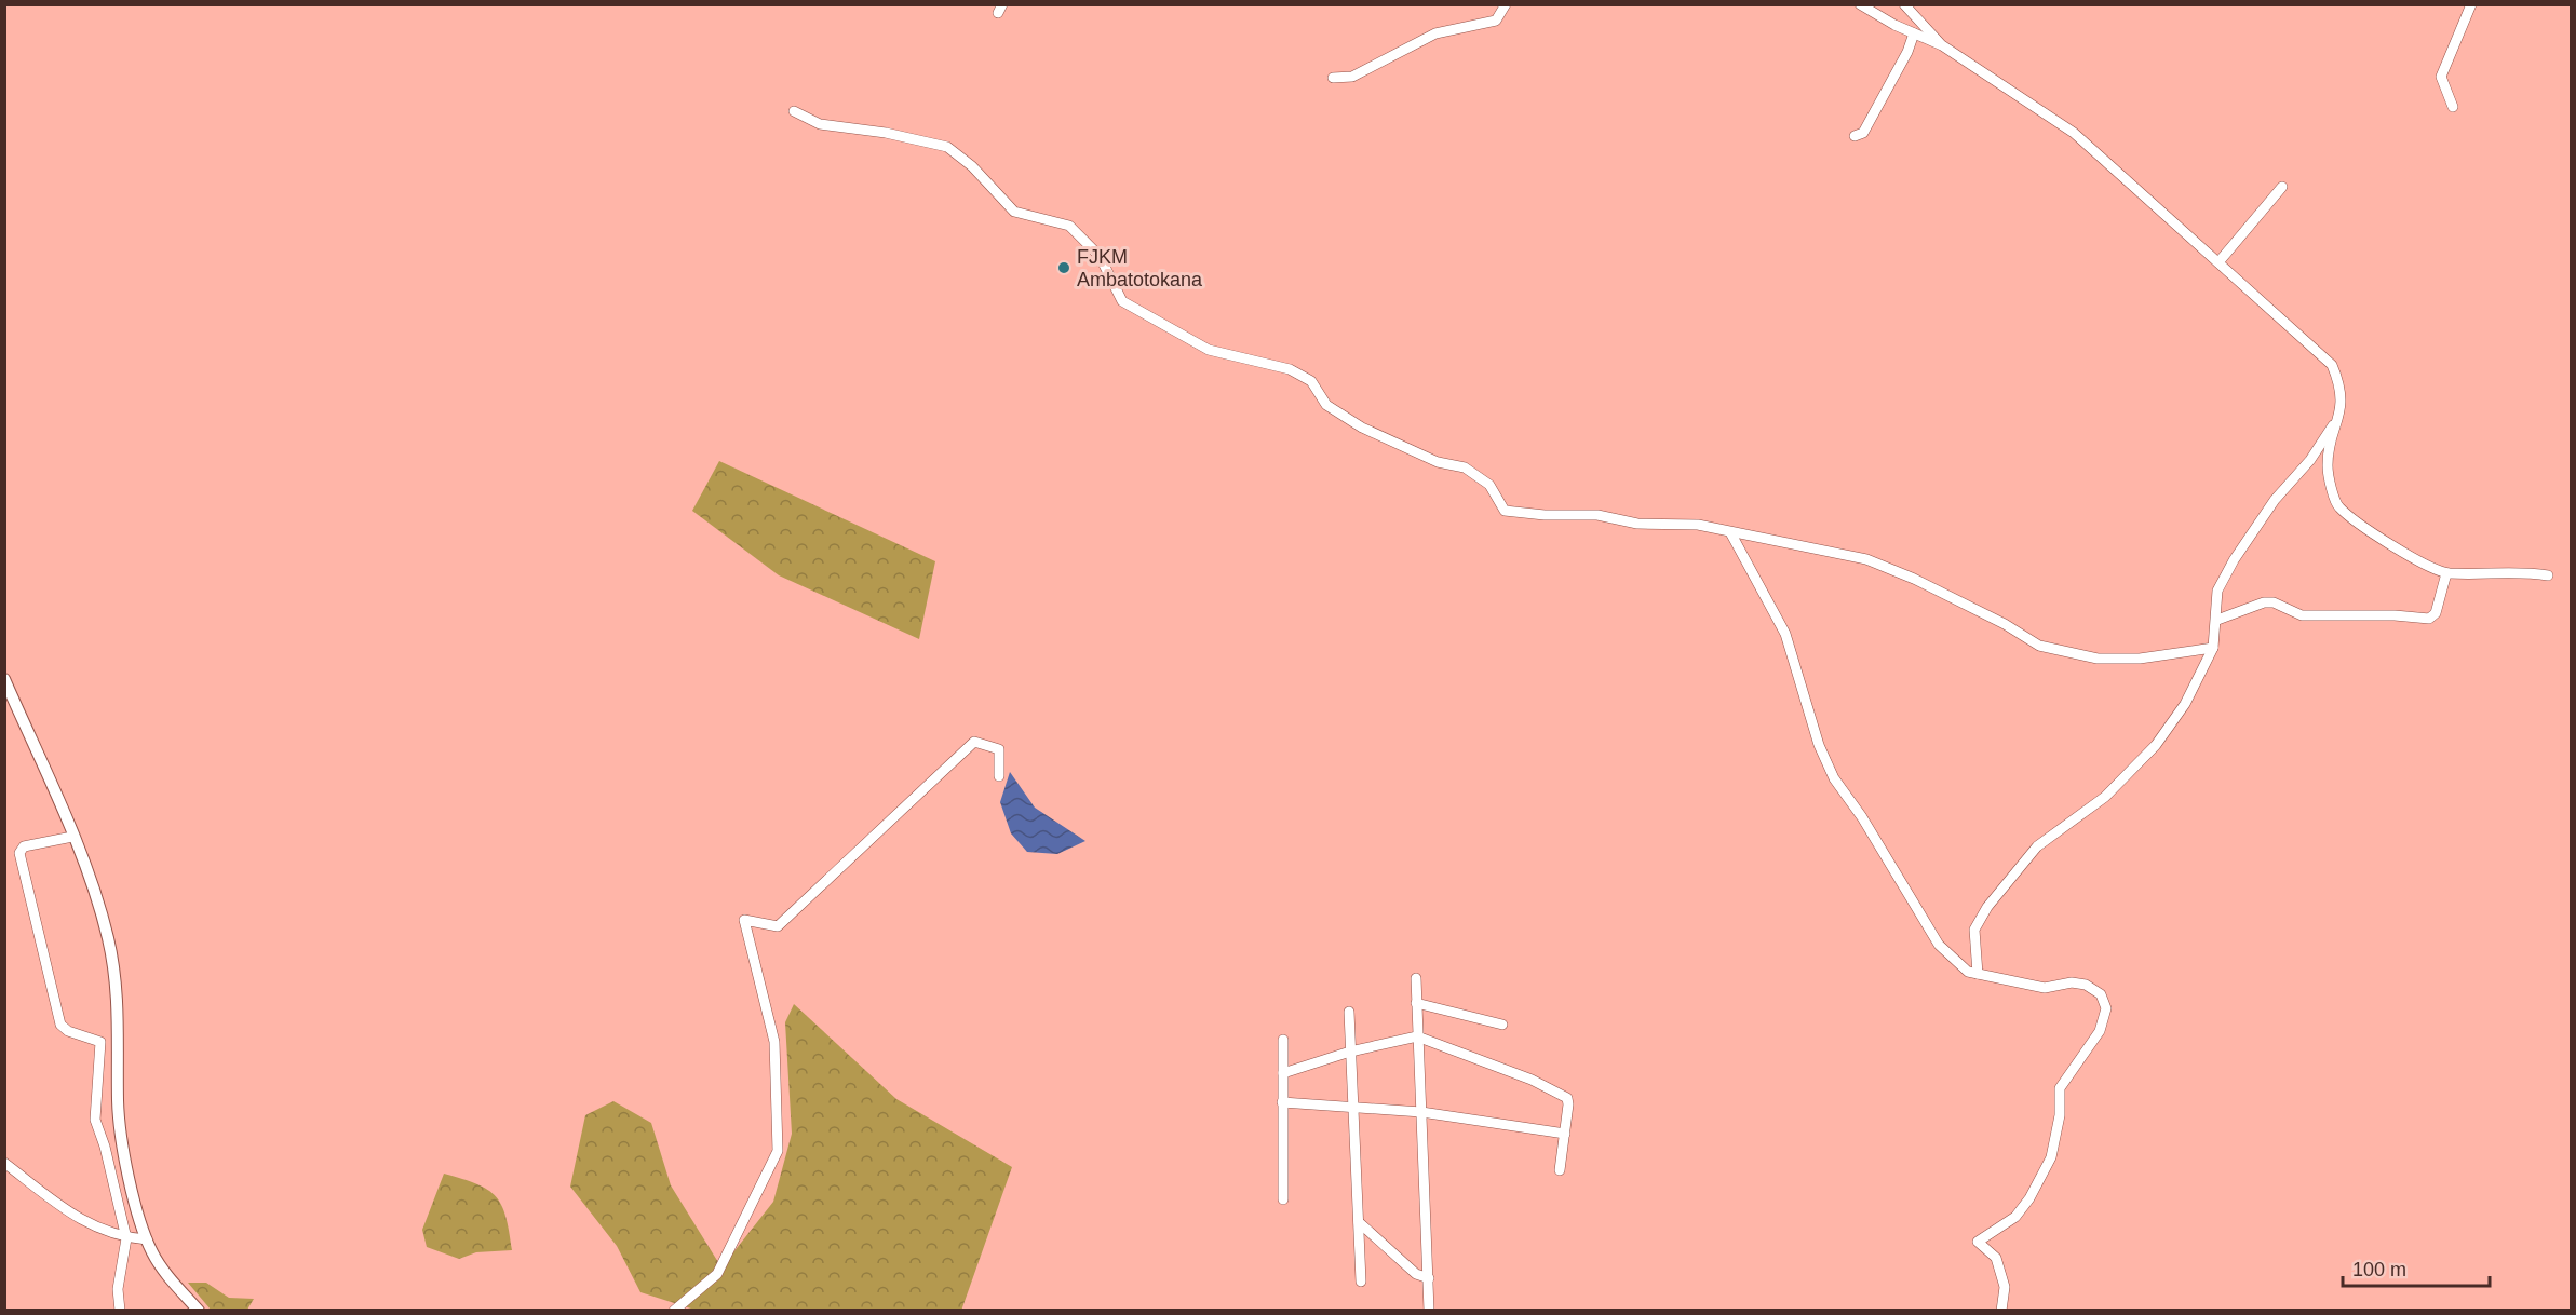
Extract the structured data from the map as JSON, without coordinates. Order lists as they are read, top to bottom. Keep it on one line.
{"places":["FJKM Ambatotokana"],"scale_bar":"100 m"}
